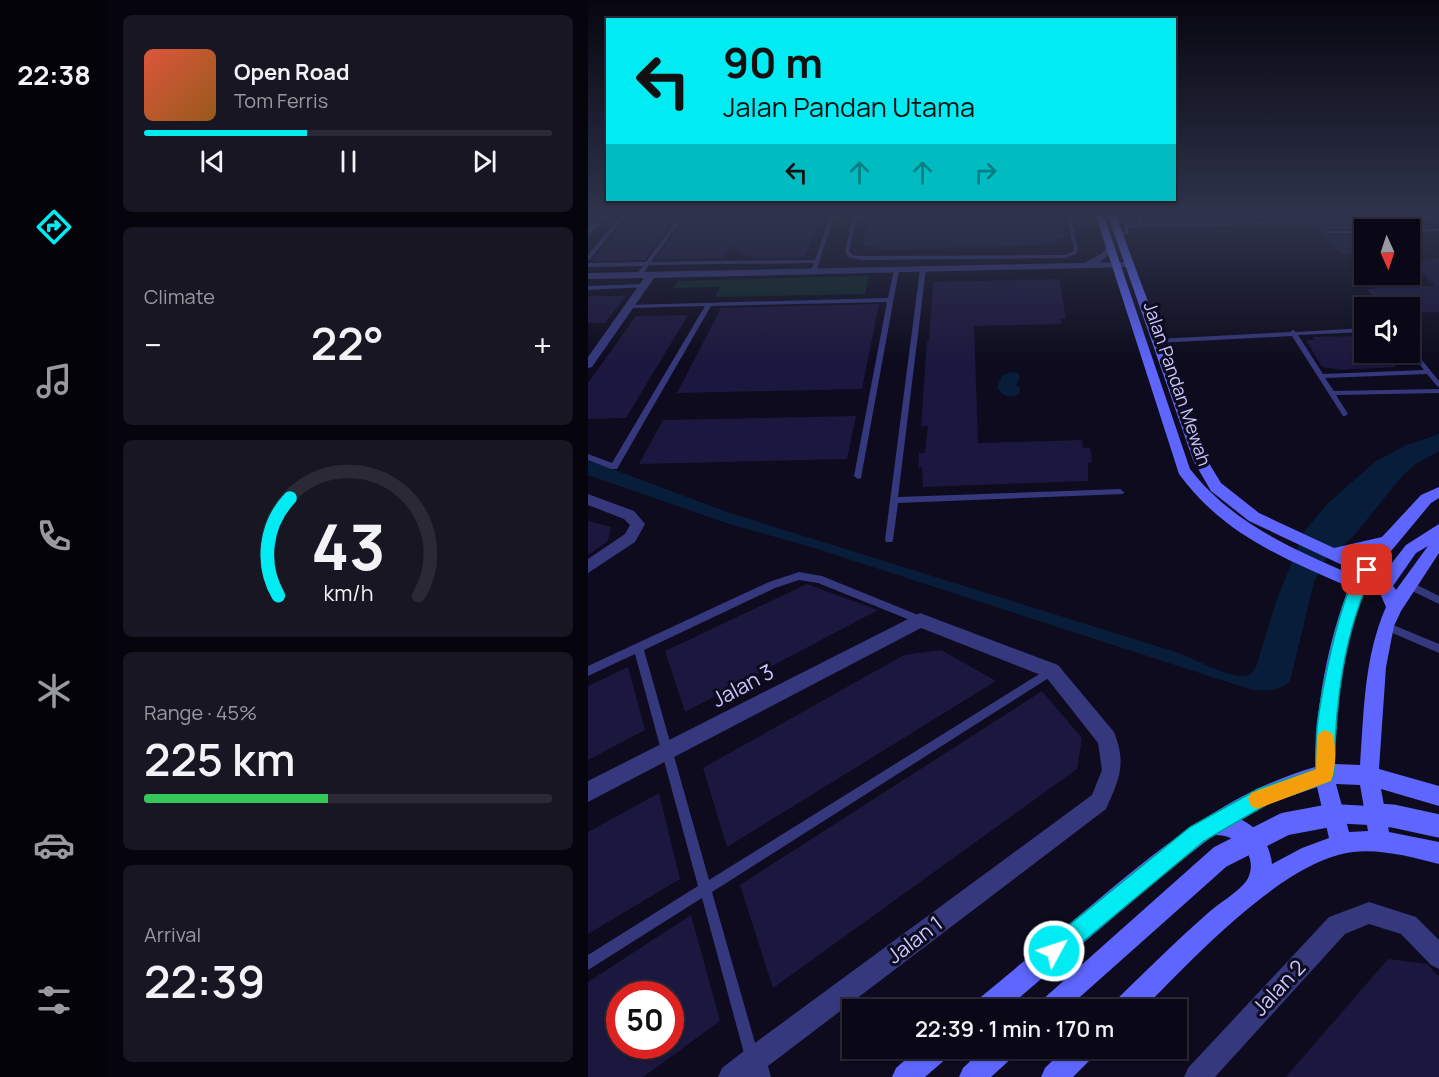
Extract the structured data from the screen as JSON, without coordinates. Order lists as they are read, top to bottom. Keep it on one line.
{"streets":{"main road":["Jalan Pandan Mewah"],"street":["Jalan 3","Jalan 1","Jalan 2"]},"north":"bottom","page":{"tabs":"22:38","turn":["90 m","Jalan Pandan Utama"],"song":["Open Road","Tom Ferris"],"tile":["Climate",["Range · 45%","225 km"],["Arrival","22:39"]],"heat":["−","22°","+"],"limit":"50","trip":"22:39 · 1 min · 170 m","gauge":["43","km/h"]}}
